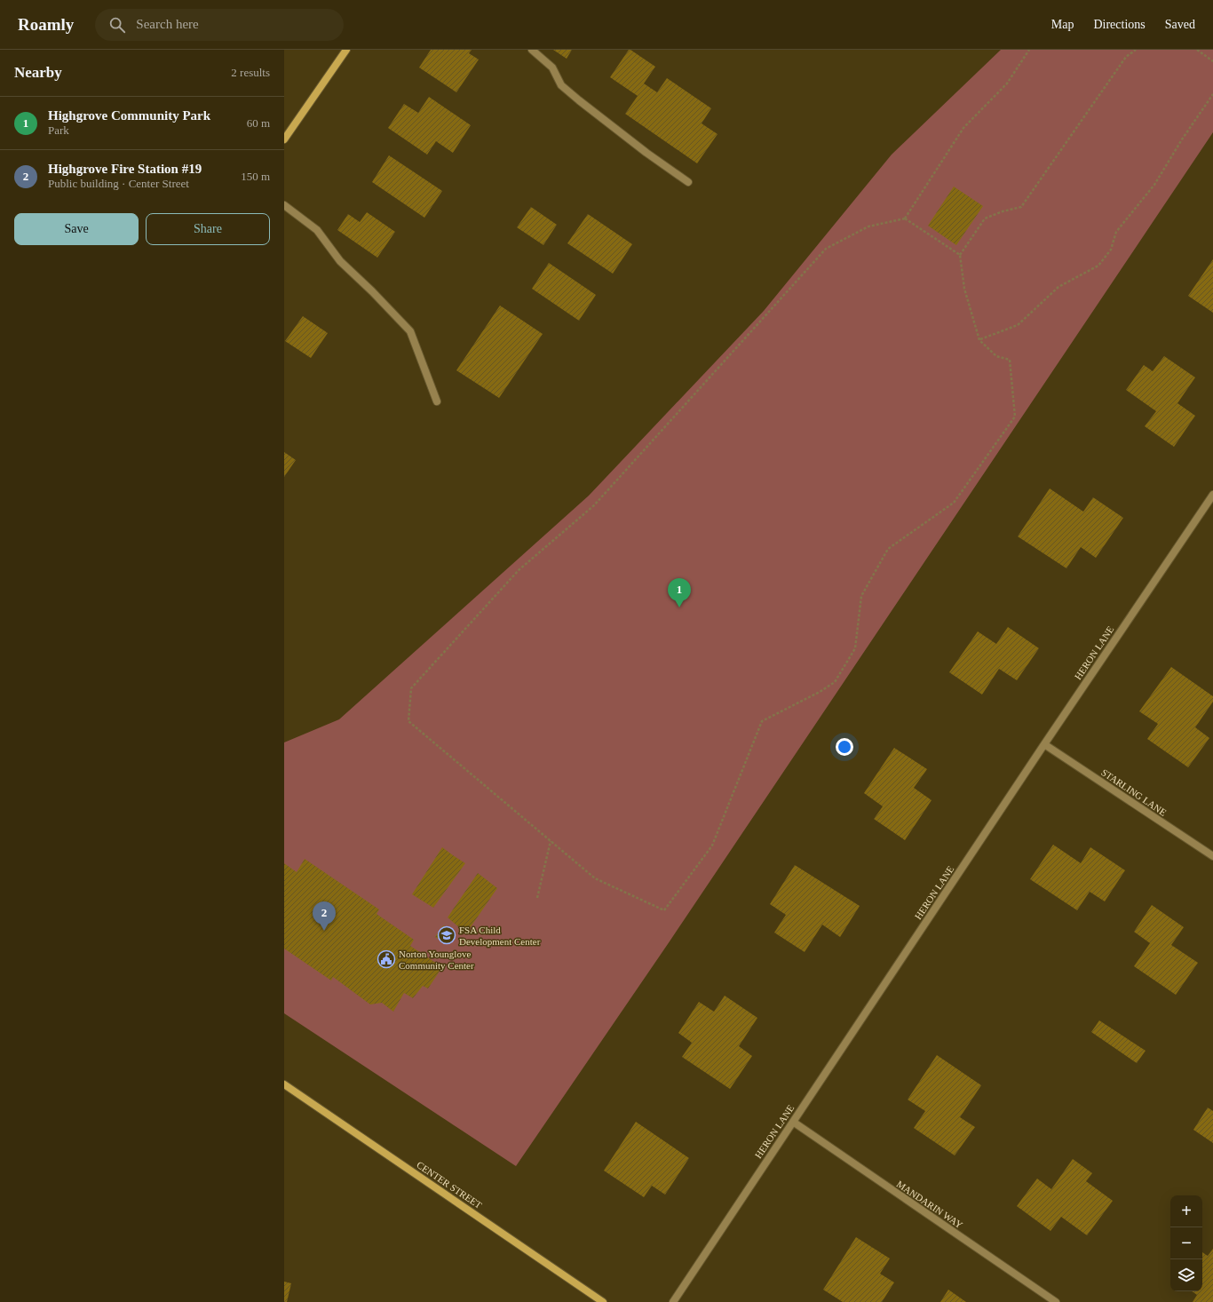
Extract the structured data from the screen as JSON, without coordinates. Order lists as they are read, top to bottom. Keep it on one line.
{"streets":{"main road":["CENTER STREET"],"street":["HERON LANE","STARLING LANE","MANDARIN WAY"]},"crossings":[["HERON LANE","STARLING LANE"],["HERON LANE","MANDARIN WAY"]],"places":{"school or university":["FSA Child Development Center"],"public building":["Norton Younglove Community Center"]},"page":{"header":"Roamly","search":"Search here","nav":["Map","Directions","Saved"],"heading":["Nearby","2 results"],"list":[{"mark":"1","name":"Highgrove Community Park","note":"Park","value":"60 m"},{"mark":"2","name":"Highgrove Fire Station #19","note":"Public building · Center Street","value":"150 m"}],"buttons":["Save","Share"],"pins":["1","2"],"map_buttons":["+","−"]}}
